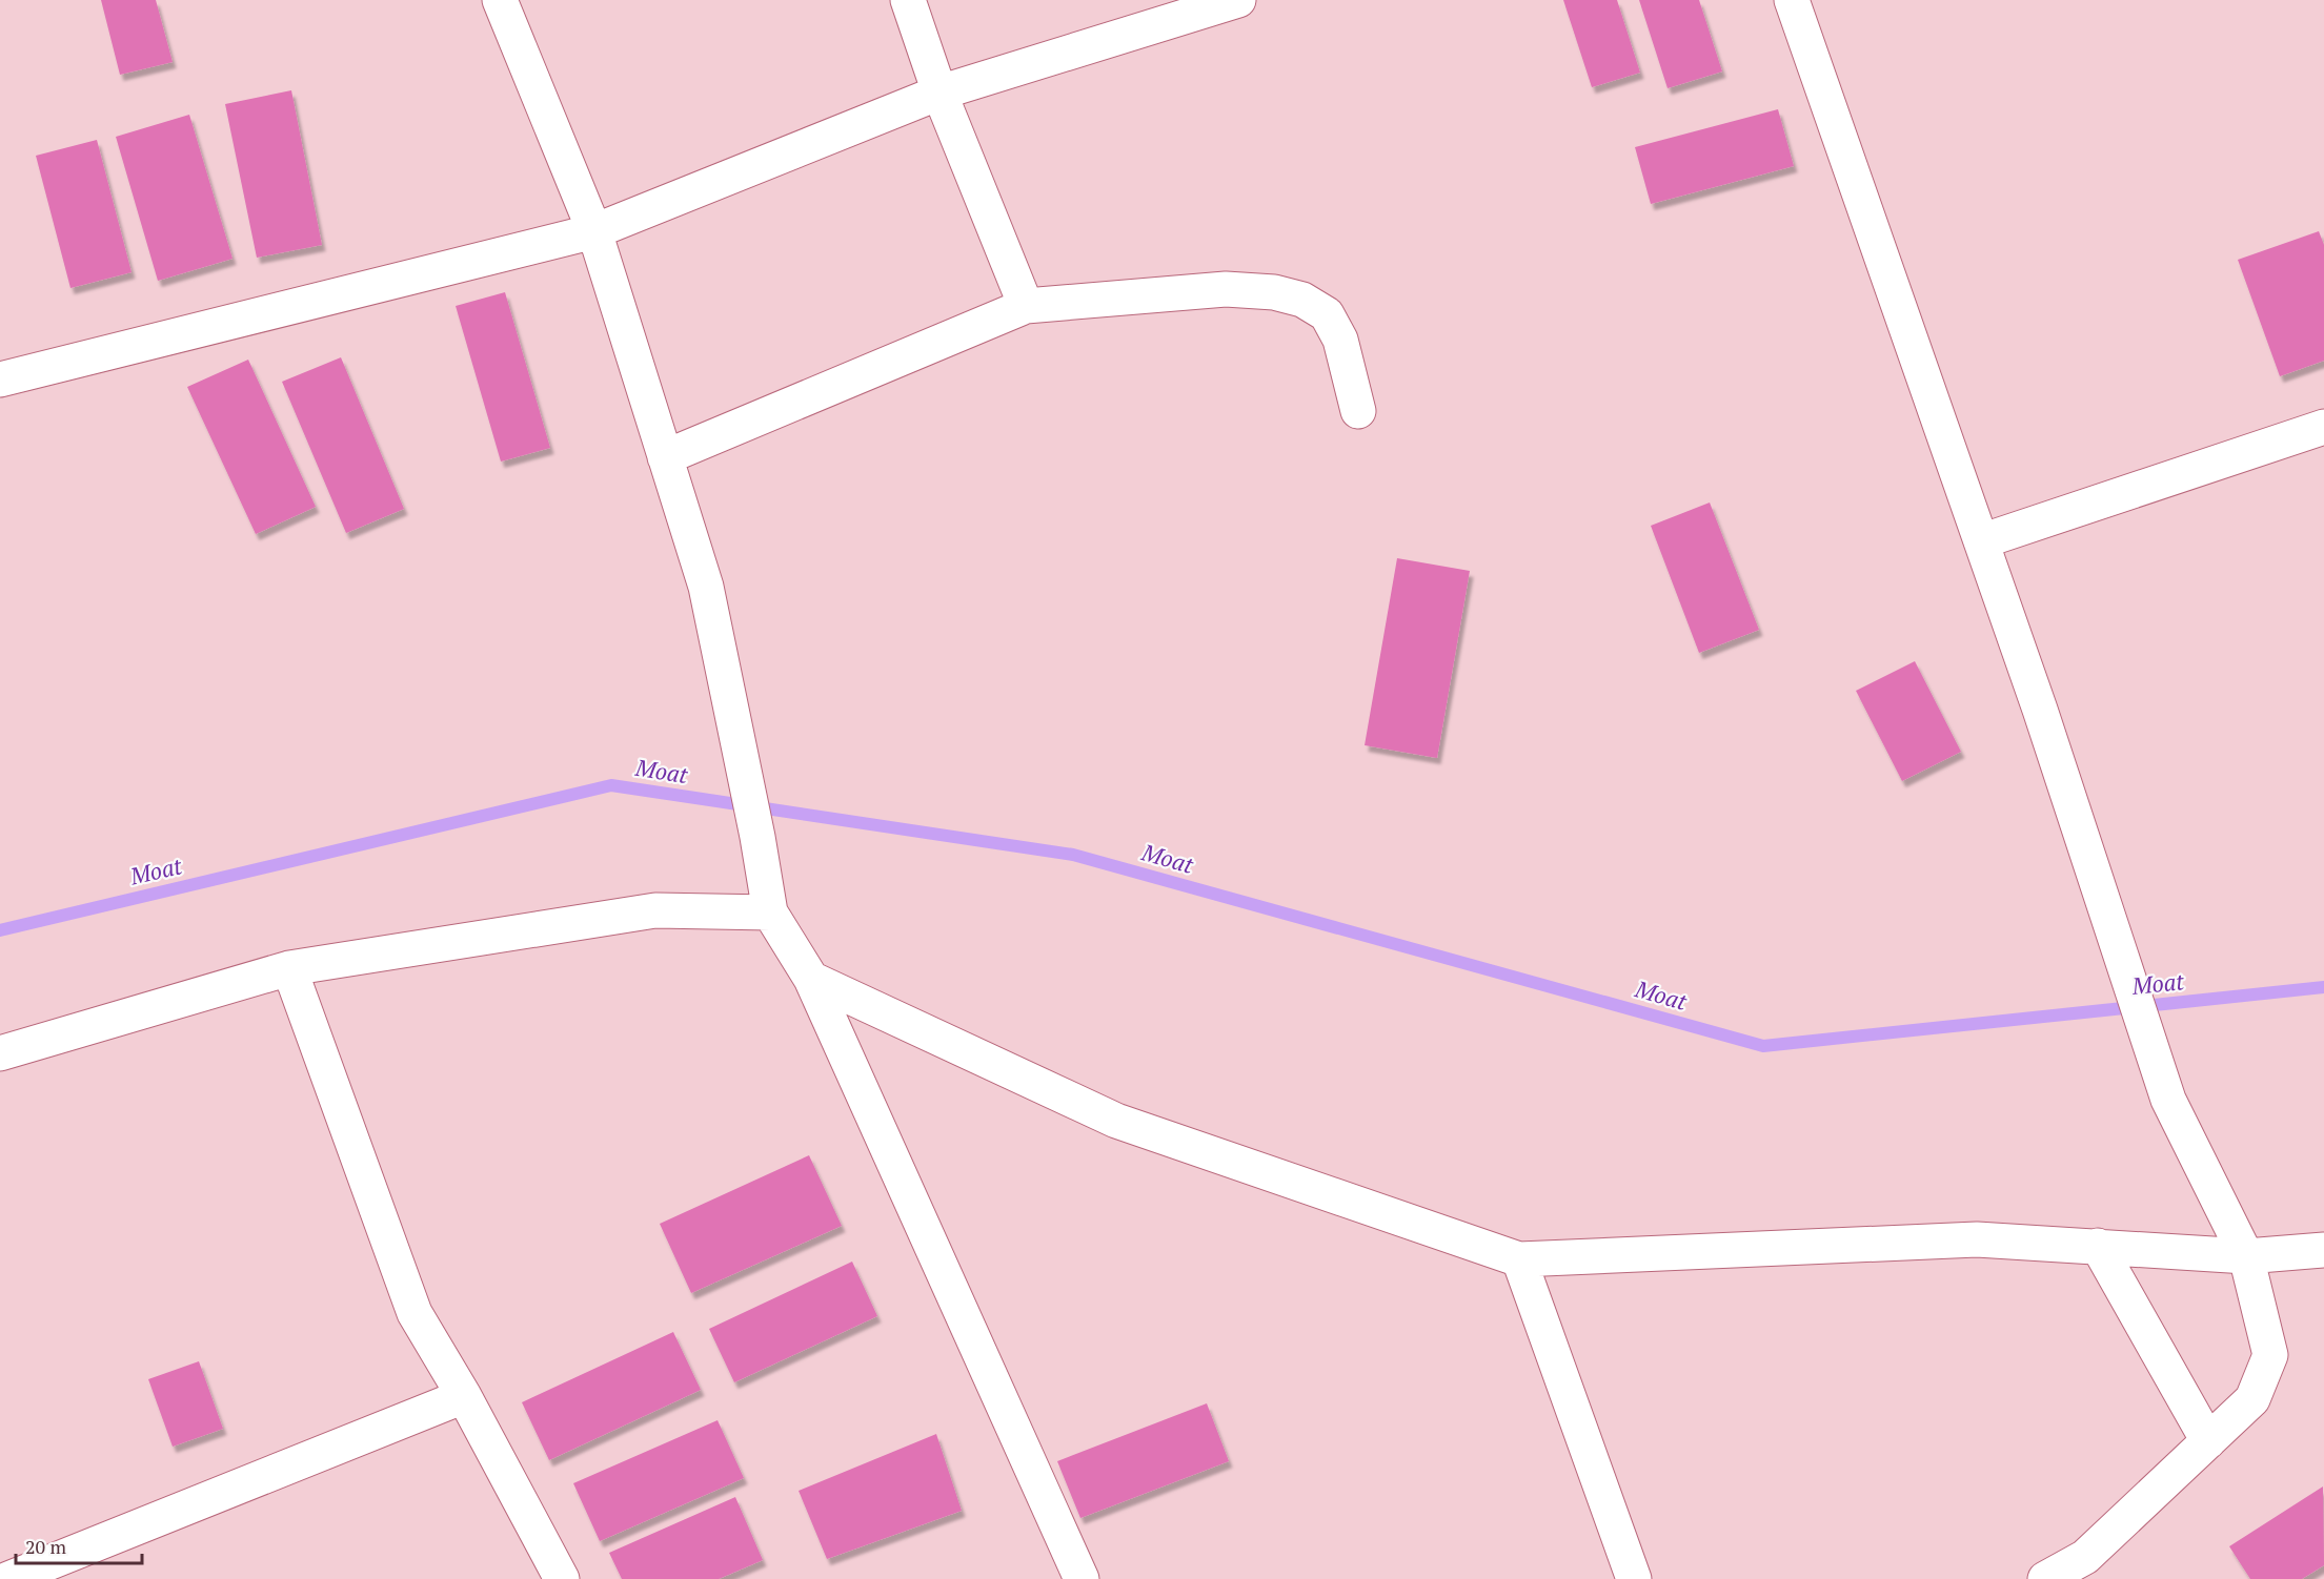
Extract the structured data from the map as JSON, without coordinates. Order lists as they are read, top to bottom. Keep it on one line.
{"water":["Moat"],"scale_bar":"20 m"}
